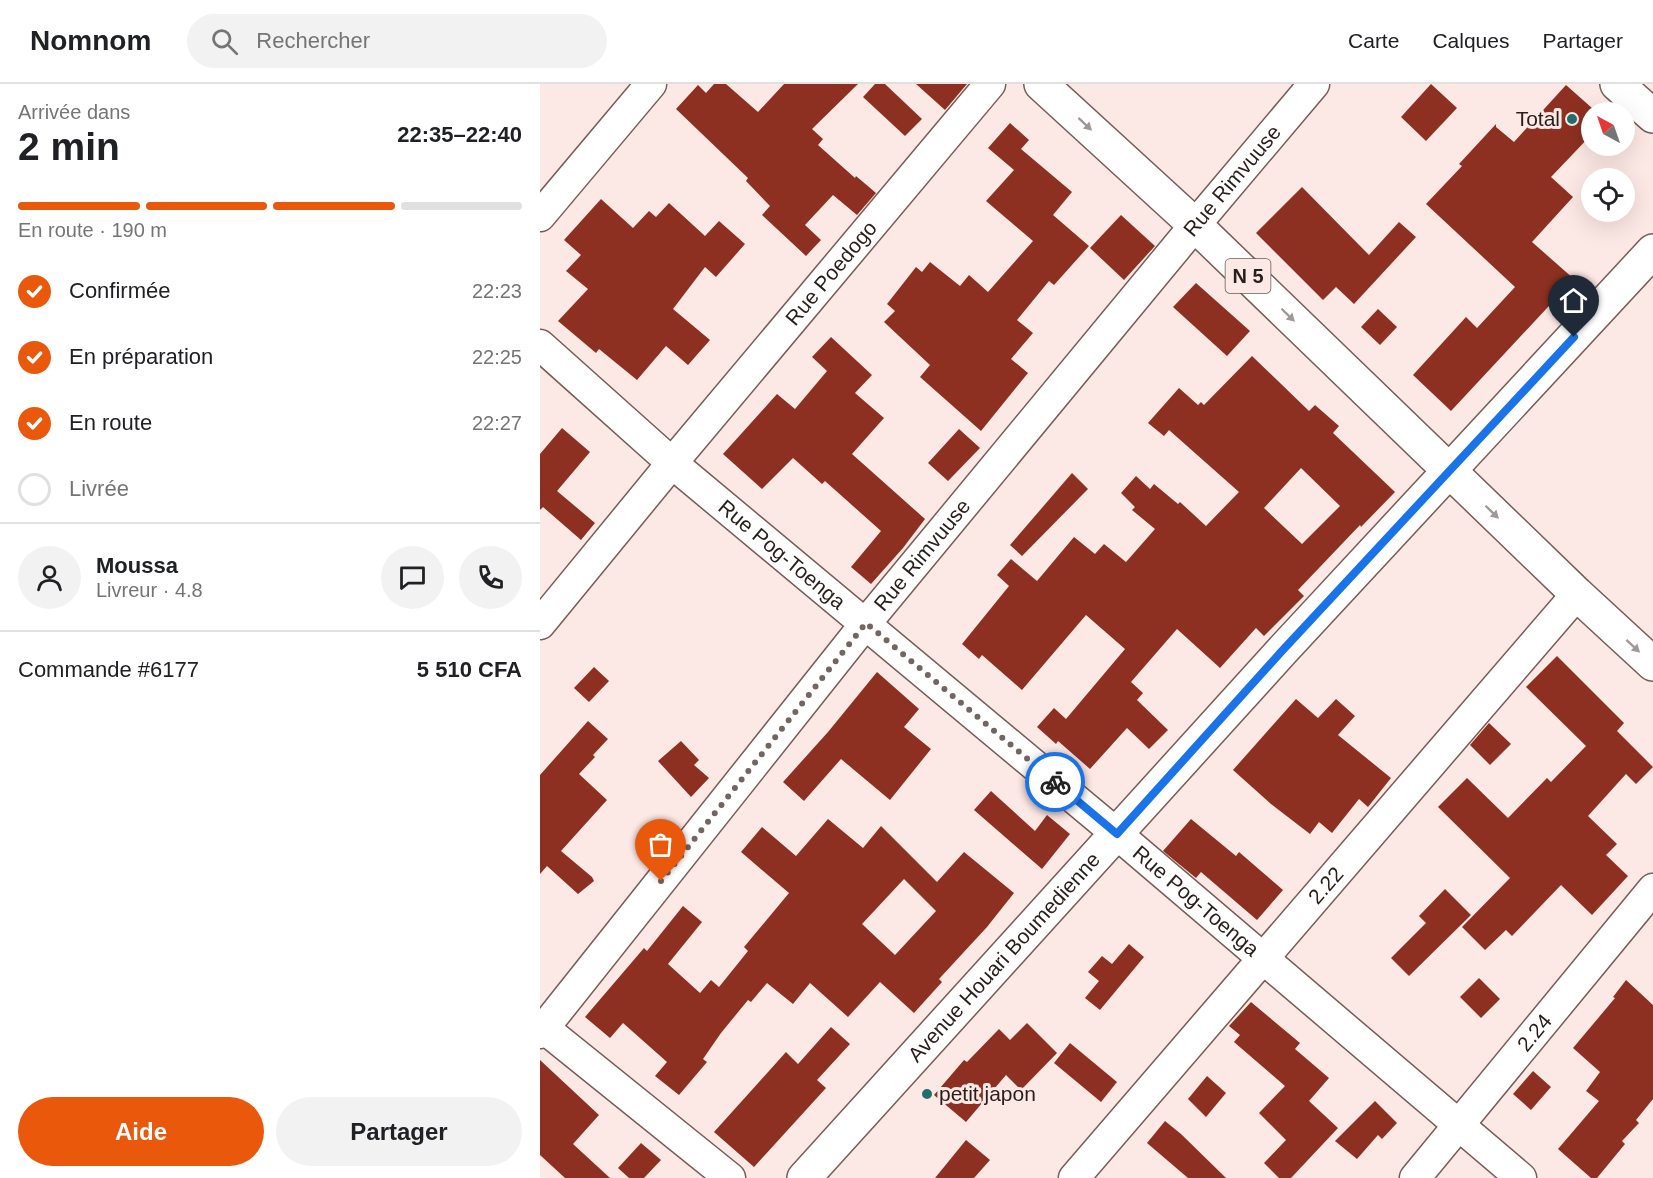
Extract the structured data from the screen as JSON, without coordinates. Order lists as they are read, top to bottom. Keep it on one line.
{"streets":{"main road":["N 5","Avenue Houari Boumedienne"],"street":["Rue Rimvuuse","Rue Poedogo","Rue Pog-Toenga","2.22","2.24"]},"crossings":[["Rue Rimvuuse","N 5"],["Rue Rimvuuse","Rue Pog-Toenga"],["Rue Poedogo","Rue Pog-Toenga"],["N 5","2.22"],["N 5","Avenue Houari Boumedienne"],["Rue Pog-Toenga","2.22"],["Rue Pog-Toenga","Avenue Houari Boumedienne"],["Rue Pog-Toenga","2.24"]],"places":["Total","petit japon"],"north":"top left","page":{"header":"Nomnom","search":"Rechercher","nav":["Carte","Calques","Partager"],"heading":["2 min","Arrivée dans","22:35–22:40"],"panel":["Moussa","Livreur · 4.8","Commande #6177","5 510 CFA"],"bar":"En route · 190 m","list":[["Confirmée","22:23"],["En préparation","22:25"],["En route","22:27"],"Livrée"],"buttons":["Aide","Partager"]}}
